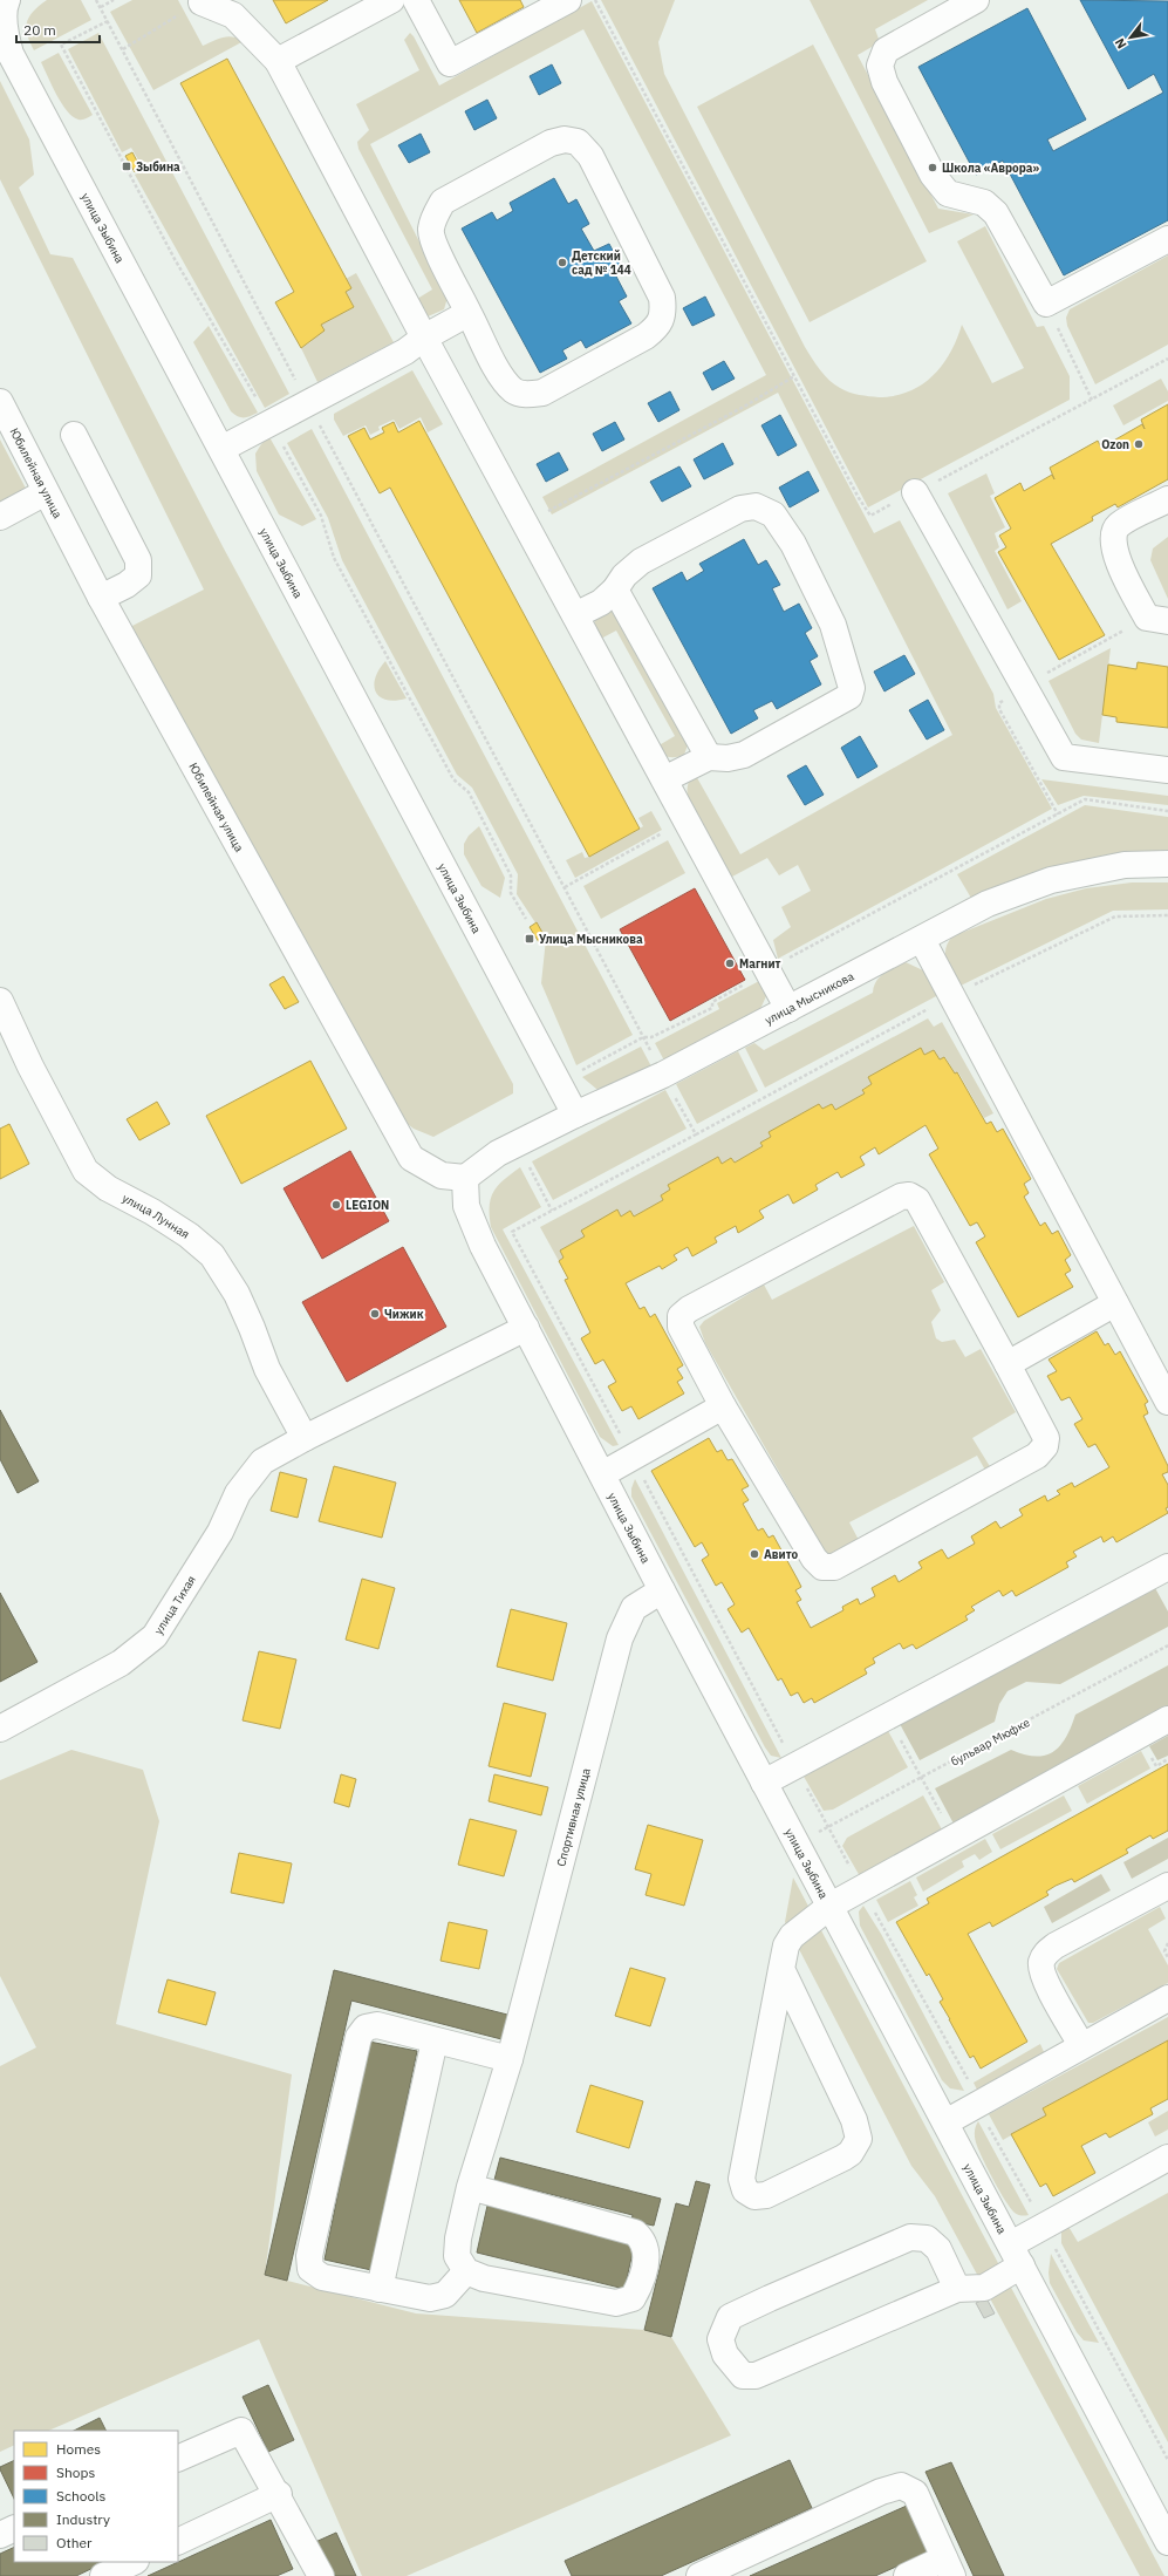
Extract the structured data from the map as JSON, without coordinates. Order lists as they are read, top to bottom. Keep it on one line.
{"streets":{"street":["улица Зыбина","Юбилейная улица","улица Мысникова","улица Лунная","улица Тихая","Спортивная улица"],"path":["бульвар Мюфке"]},"crossings":[["улица Зыбина","Юбилейная улица"],["улица Зыбина","улица Мысникова"],["улица Зыбина","улица Тихая"],["улица Зыбина","Спортивная улица"],["Юбилейная улица","улица Мысникова"],["улица Лунная","улица Тихая"]],"places":{"transit":["Зыбина","Улица Мысникова"],"other":["Школа «Аврора»","Детский сад № 144","Ozon","Магнит","LEGION","Чижик","Авито"]},"legend":["Homes","Shops","Schools","Industry","Other"],"scale_bar":"20 m","north":"bottom left"}
